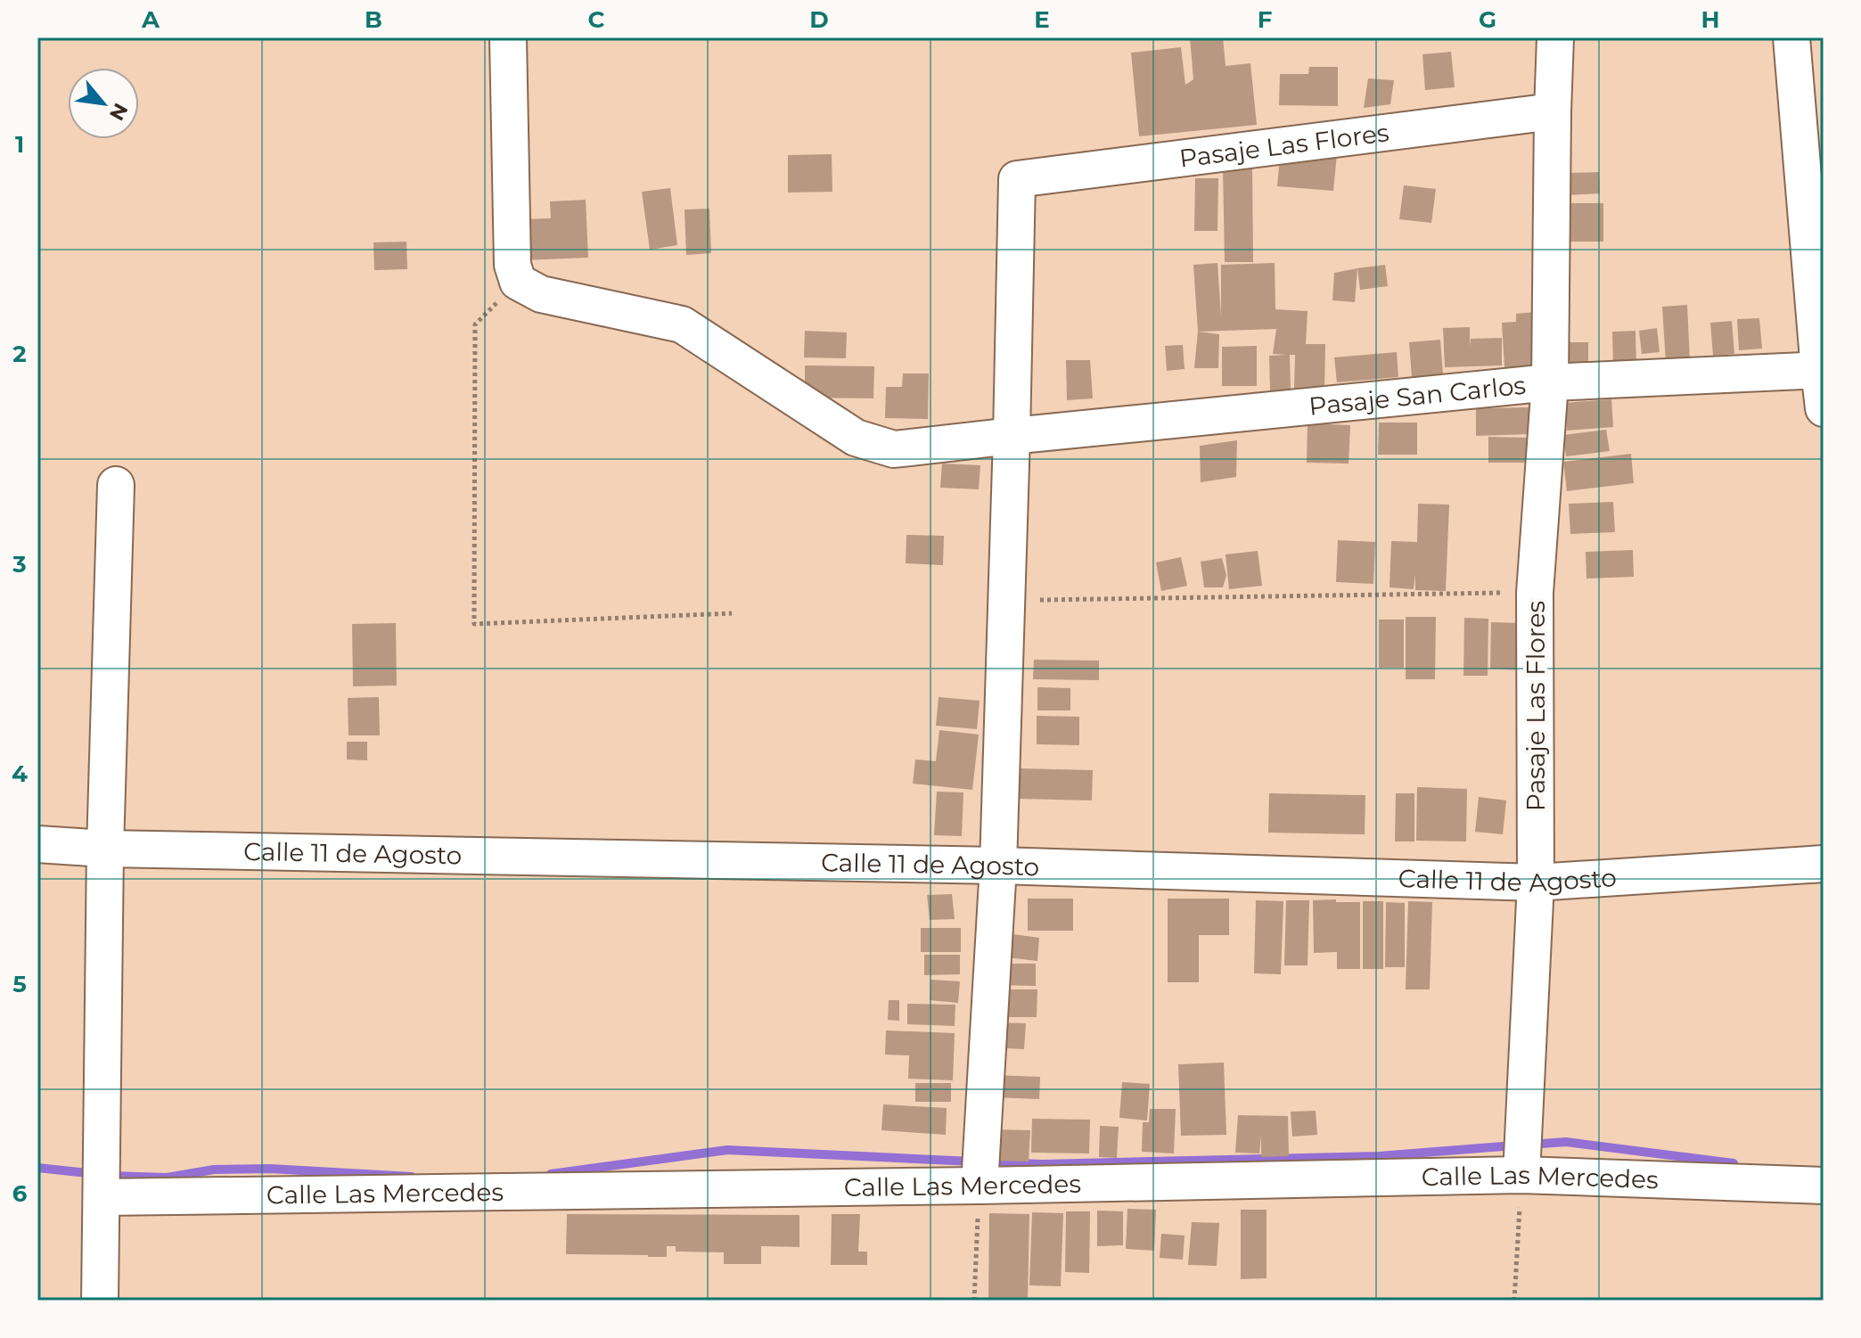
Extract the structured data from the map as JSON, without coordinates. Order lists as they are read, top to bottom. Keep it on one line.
{"streets":{"street":["Pasaje Las Flores","Pasaje San Carlos","Calle 11 de Agosto","Calle Las Mercedes"]},"crossings":[["Pasaje Las Flores","Pasaje San Carlos"],["Pasaje Las Flores","Calle 11 de Agosto"],["Pasaje Las Flores","Calle Las Mercedes"]],"north":"bottom right","grid":{"columns":["A","B","C","D","E","F","G","H"],"rows":["1","2","3","4","5","6"]}}
